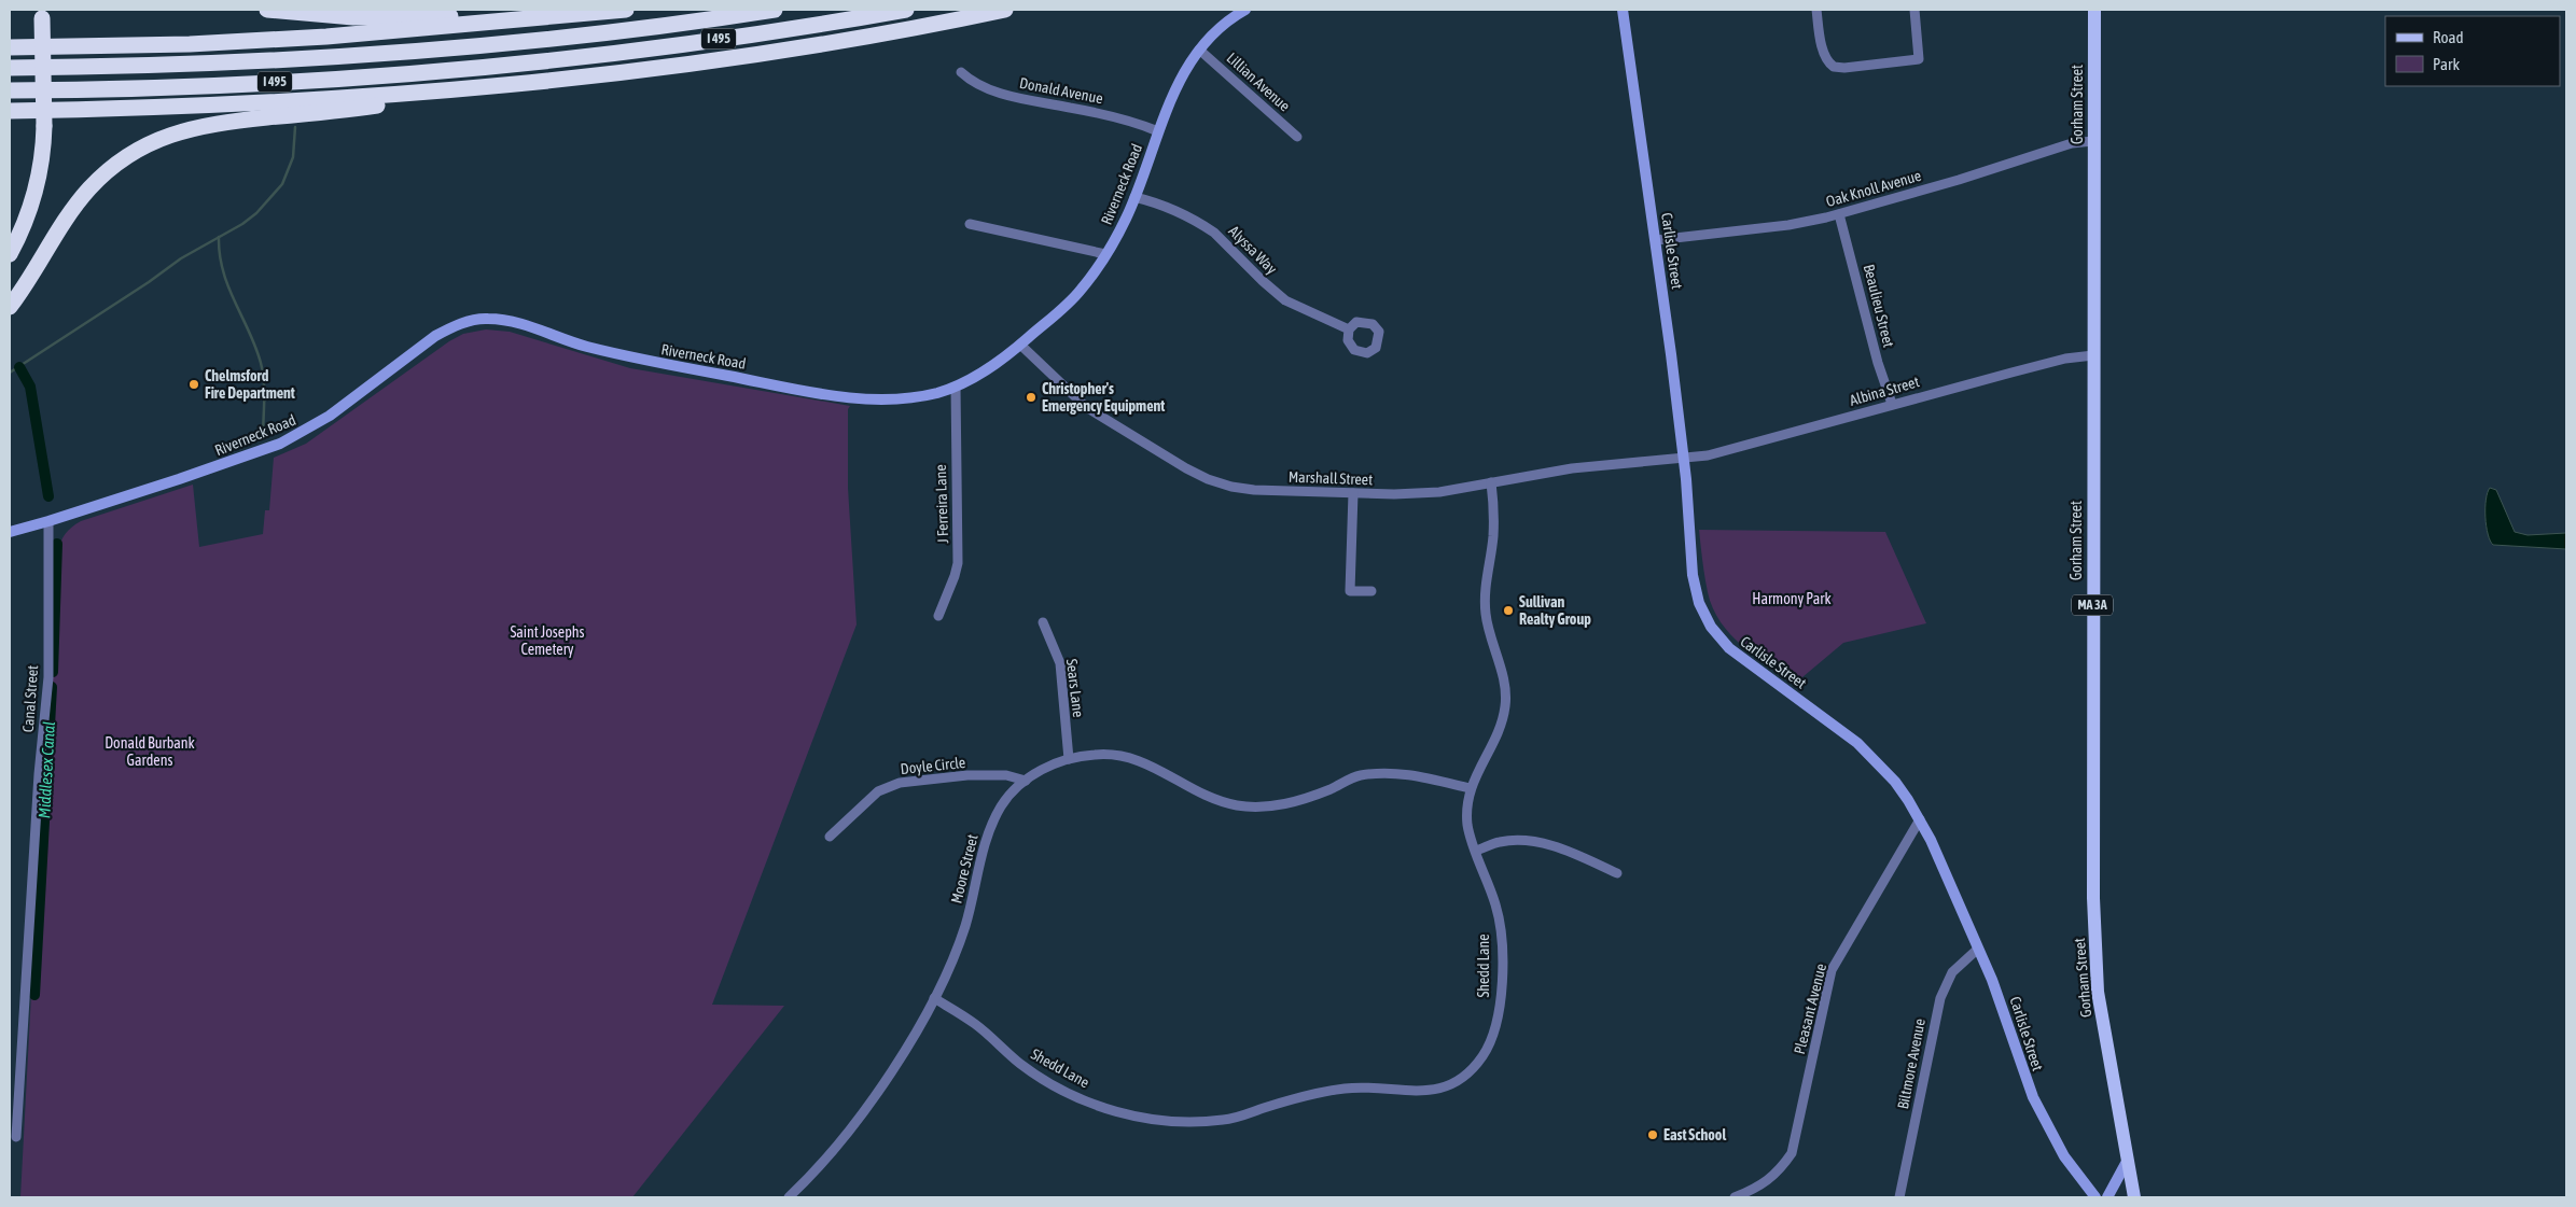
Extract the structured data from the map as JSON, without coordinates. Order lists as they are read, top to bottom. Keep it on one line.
{"streets":{"highway":["I 495"],"main road":["Gorham Street","Riverneck Road","Carlisle Street","MA 3A"],"street":["Lillian Avenue","Donald Avenue","Oak Knoll Avenue","Alyssa Way","Beaulieu Street","Albina Street","Marshall Street","J Ferreira Lane","Sears Lane","Canal Street","Doyle Circle","Moore Street","Shedd Lane","Pleasant Avenue","Biltmore Avenue"]},"crossings":[["Lillian Avenue","Riverneck Road"],["Donald Avenue","Riverneck Road"],["Gorham Street","Oak Knoll Avenue"],["Gorham Street","Albina Street"],["Riverneck Road","Alyssa Way"],["Riverneck Road","Marshall Street"],["Riverneck Road","J Ferreira Lane"],["Riverneck Road","Canal Street"],["Oak Knoll Avenue","Carlisle Street"],["Oak Knoll Avenue","Beaulieu Street"],["Carlisle Street","Albina Street"],["Carlisle Street","Marshall Street"],["Carlisle Street","Pleasant Avenue"],["Carlisle Street","Biltmore Avenue"],["Beaulieu Street","Albina Street"],["Albina Street","Marshall Street"],["Marshall Street","Shedd Lane"],["Sears Lane","Moore Street"],["Doyle Circle","Moore Street"],["Moore Street","Shedd Lane"]],"water":["Middlesex Canal"],"parks":["Harmony Park","Saint Josephs Cemetery","Donald Burbank Gardens"],"places":["Chelmsford Fire Department","Christopher's Emergency Equipment","Sullivan Realty Group","East School"],"legend":["Road","Park"]}
